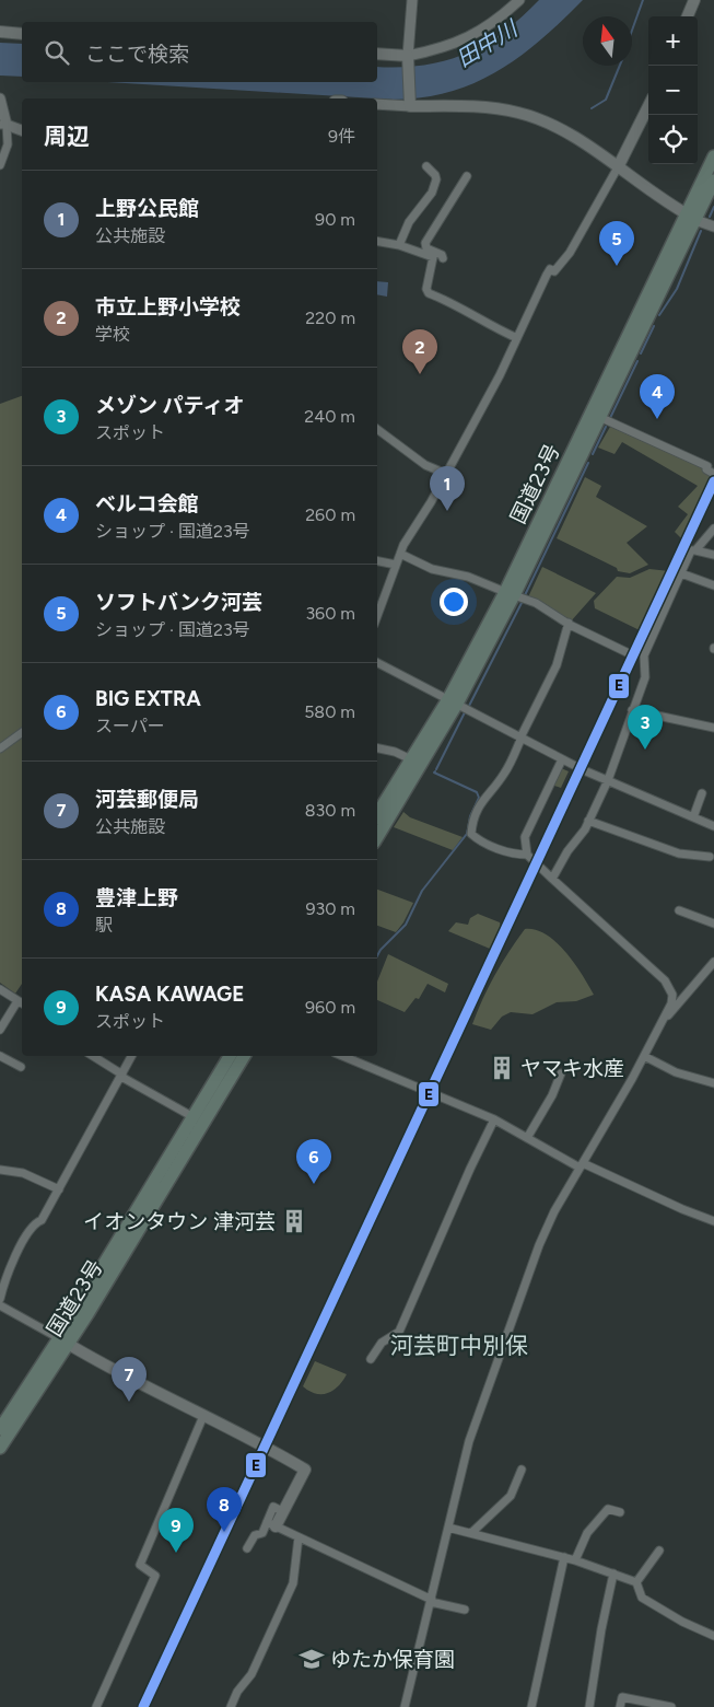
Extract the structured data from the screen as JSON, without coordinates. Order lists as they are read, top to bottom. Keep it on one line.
{"streets":{"highway":["国道23号"]},"districts":["河芸町中別保"],"water":["田中川"],"places":{"building":["ヤマキ水産","イオンタウン 津河芸"],"school or university":["ゆたか保育園"]},"lines":["transit line E"],"north":"top","page":{"map_buttons":["+","−"],"search":"ここで検索","heading":["周辺","9件"],"list":[{"mark":"1","name":"上野公民館","note":"公共施設","value":"90 m"},{"mark":"2","name":"市立上野小学校","note":"学校","value":"220 m"},{"mark":"3","name":"メゾン パティオ","note":"スポット","value":"240 m"},{"mark":"4","name":"ベルコ会館","note":"ショップ · 国道23号","value":"260 m"},{"mark":"5","name":"ソフトバンク河芸","note":"ショップ · 国道23号","value":"360 m"},{"mark":"6","name":"BIG EXTRA","note":"スーパー","value":"580 m"},{"mark":"7","name":"河芸郵便局","note":"公共施設","value":"830 m"},{"mark":"8","name":"豊津上野","note":"駅","value":"930 m"},{"mark":"9","name":"KASA KAWAGE","note":"スポット","value":"960 m"}],"pins":["5","2","4","1","3","6","7","8","9"]}}
